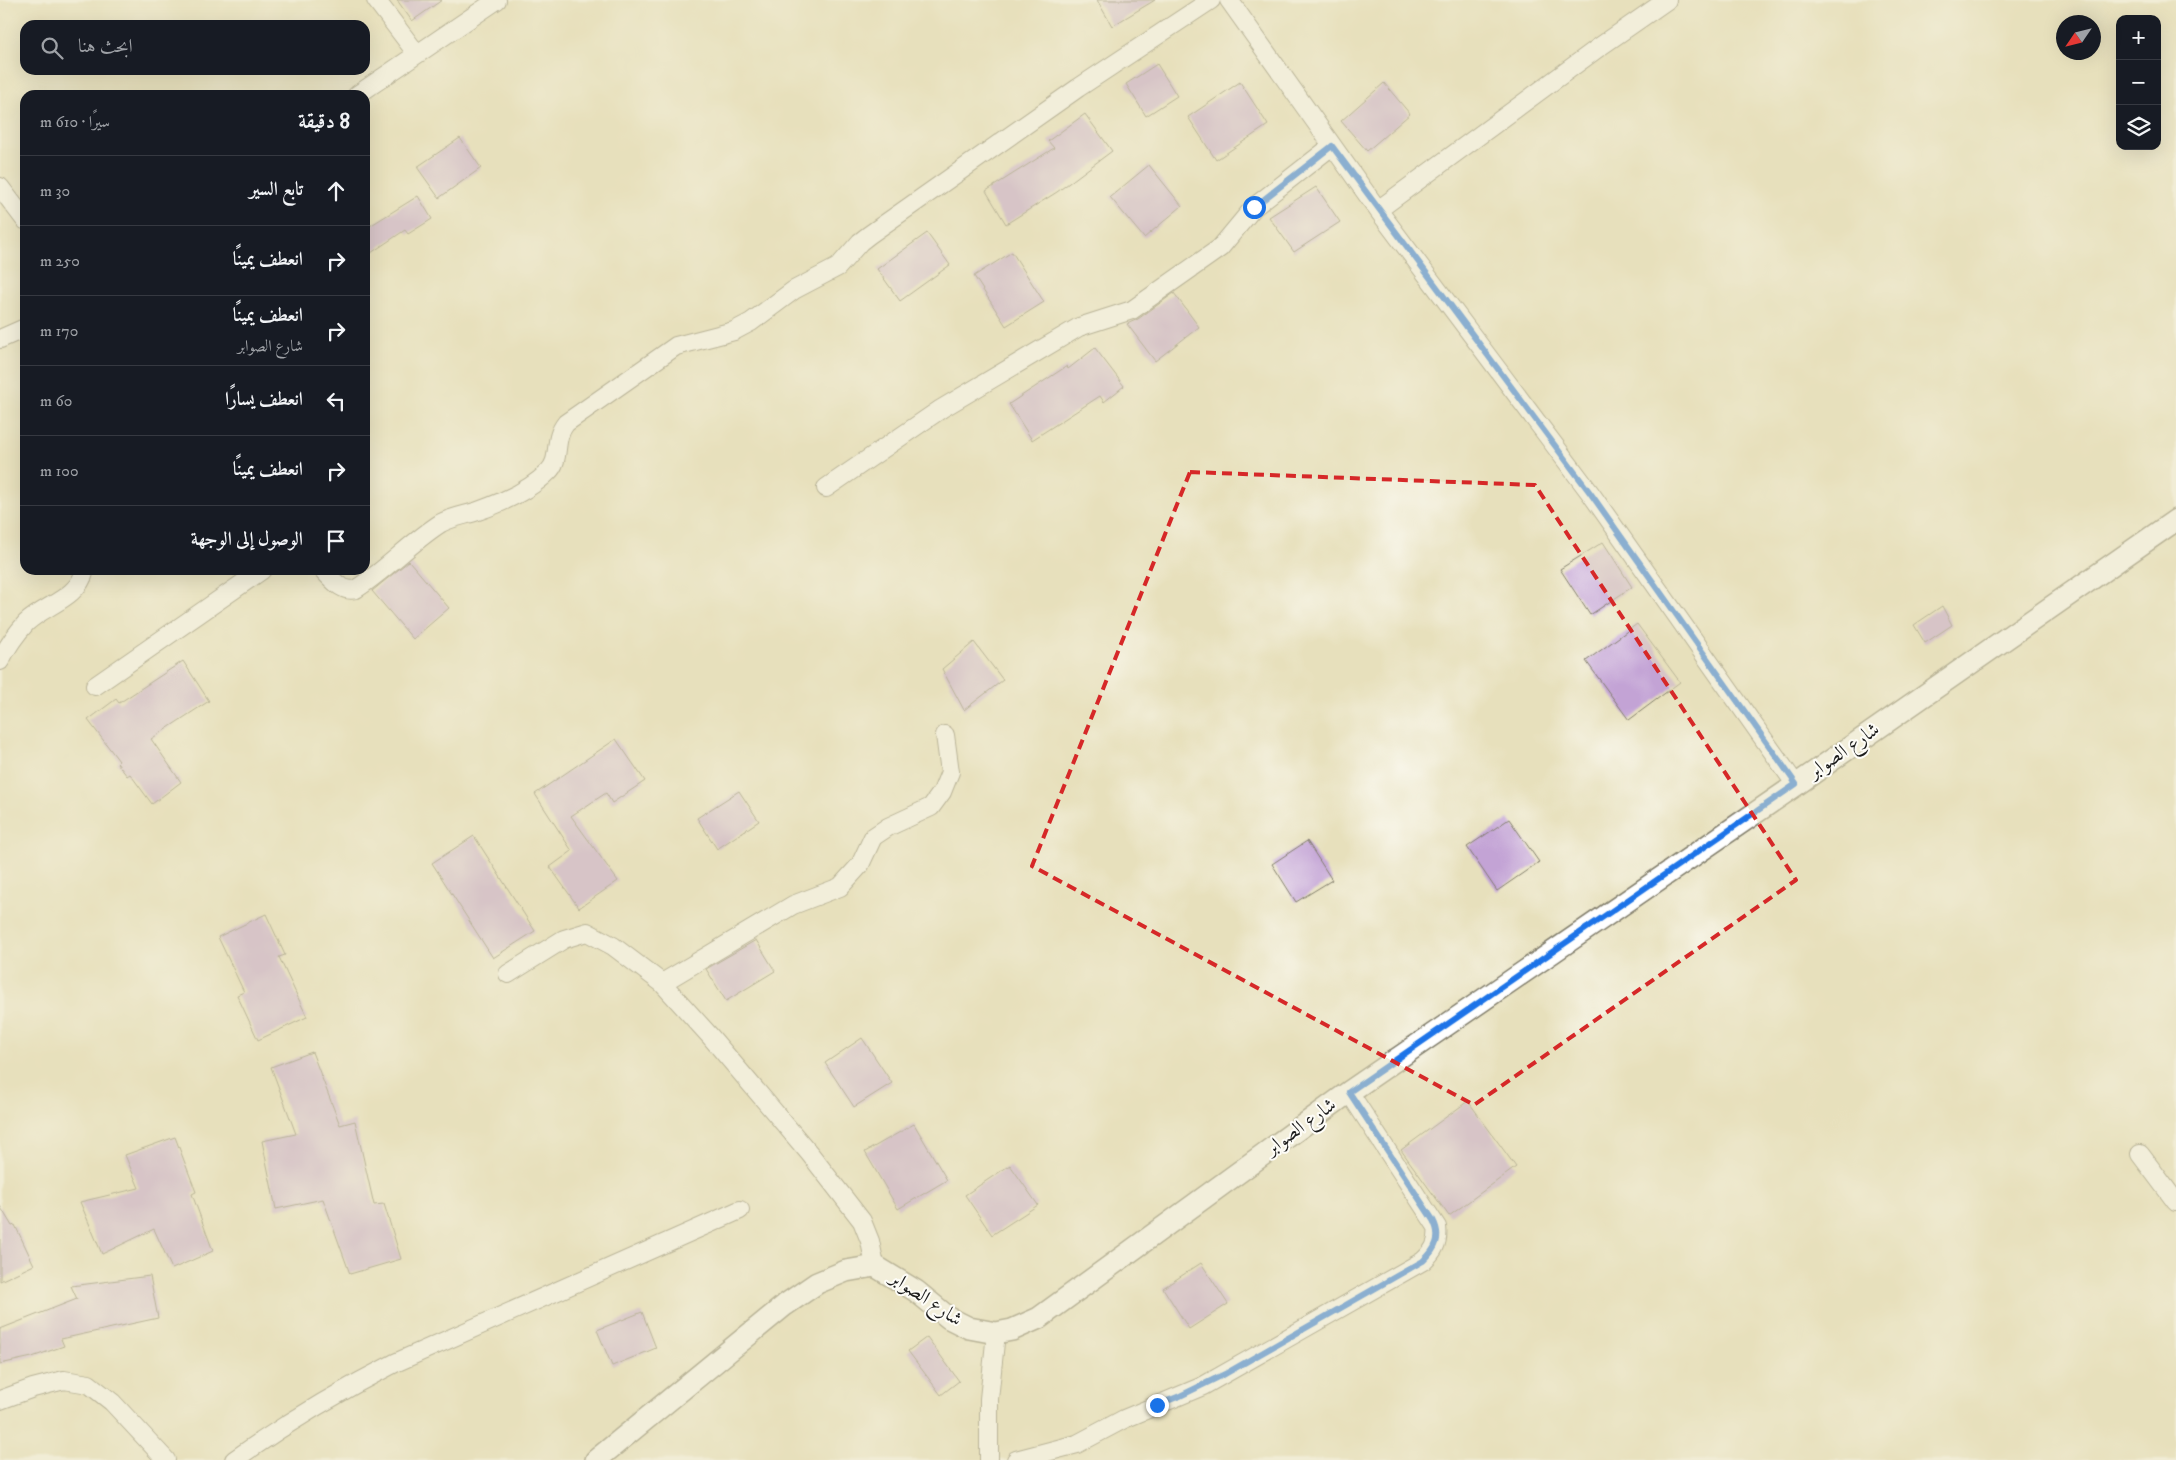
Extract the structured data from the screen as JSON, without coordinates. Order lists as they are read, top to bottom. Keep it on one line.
{"streets":{"street":["شارع الصوابر"]},"north":"bottom left","page":{"map_buttons":["+","−"],"search":"ابحث هنا","heading":["8 دقيقة","سيرًا · 610 m"],"list":[["تابع السير","30 m"],["انعطف يمينًا","250 m"],["انعطف يمينًا","شارع الصوابر","170 m"],["انعطف يسارًا","60 m"],["انعطف يمينًا","100 m"],"الوصول إلى الوجهة"]}}
